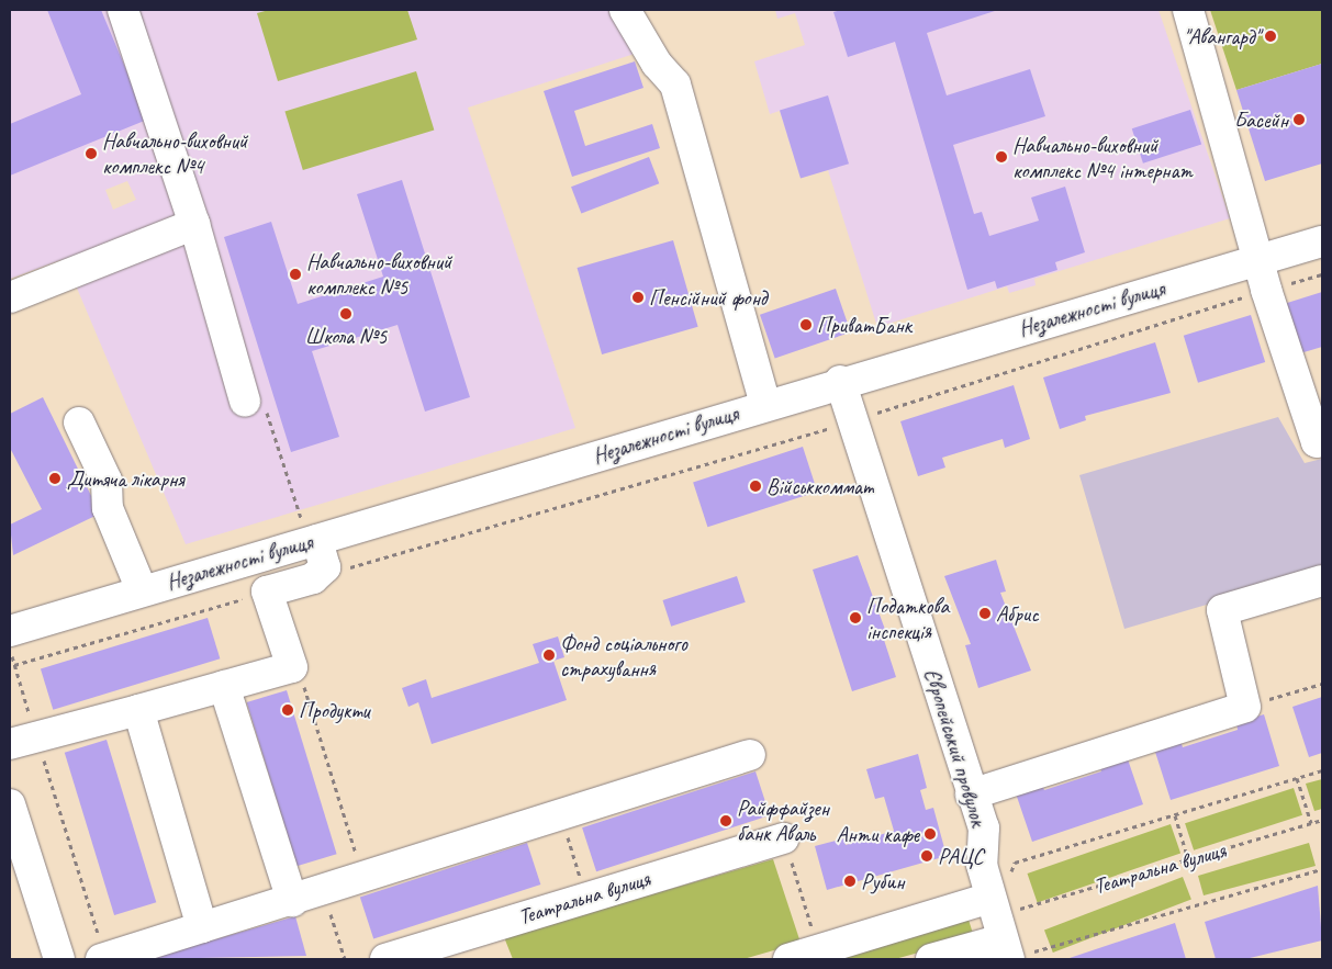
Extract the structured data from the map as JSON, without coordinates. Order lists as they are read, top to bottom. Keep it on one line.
{"streets":{"street":["Незалежності вулиця","Європейський провулок","Театральна вулиця"]},"crossings":[["Незалежності вулиця","Європейський провулок"],["Європейський провулок","Театральна вулиця"]],"places":["\"Авангард\"","Басейн","Навчально-виховний комплекс №4","Навчально-виховний комплекс №4 інтернат","Навчально-виховний комплекс №5","Пенсійний фонд","Школа №5","ПриватБанк","Дитяча лікарня","Військкоммат","Абрис","Податкова інспекція","Фонд соціального страхування","Продукти","Райффайзен банк Аваль","Анти кафе","РАЦС","Рубин"]}
